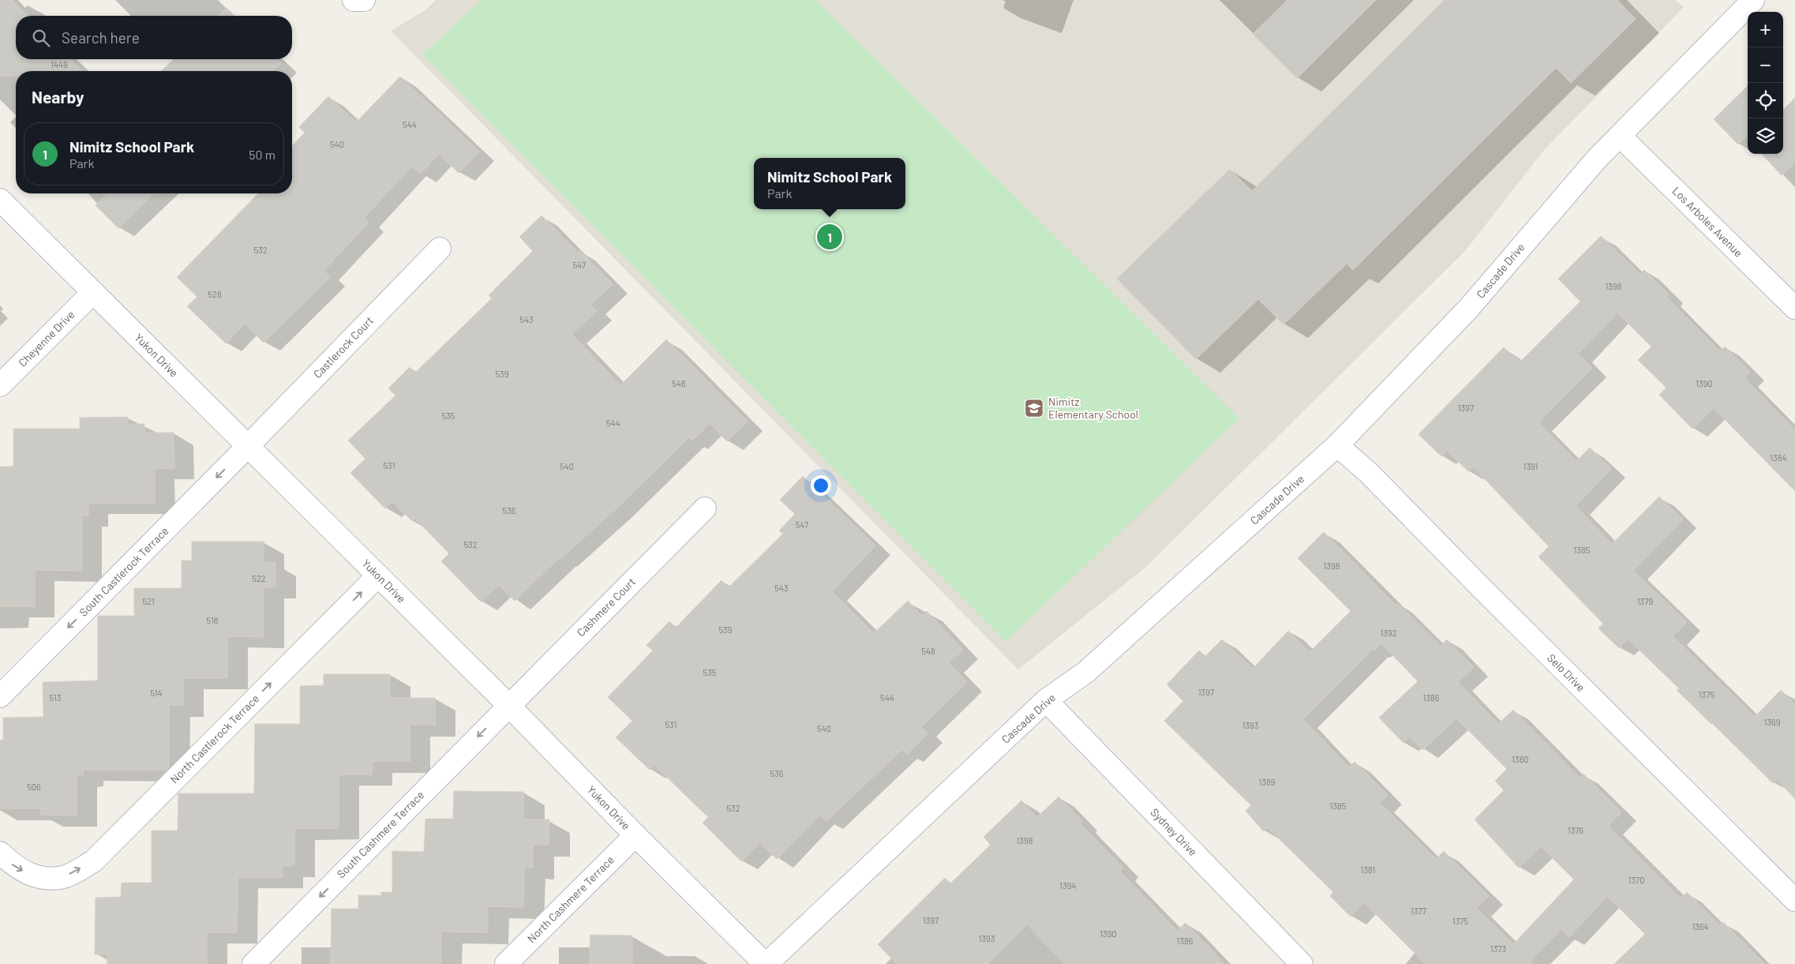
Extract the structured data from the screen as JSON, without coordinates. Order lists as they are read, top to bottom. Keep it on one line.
{"streets":{"street":["Los Arboles Avenue","Cascade Drive","Cheyenne Drive","Castlerock Court","Yukon Drive","South Castlerock Terrace","Cashmere Court","Selo Drive","North Castlerock Terrace","Sydney Drive","South Cashmere Terrace","North Cashmere Terrace"]},"crossings":[["Los Arboles Avenue","Cascade Drive"],["Cascade Drive","Yukon Drive"],["Cascade Drive","Selo Drive"],["Cascade Drive","Sydney Drive"],["Cheyenne Drive","Yukon Drive"],["Castlerock Court","Yukon Drive"],["Castlerock Court","South Castlerock Terrace"],["Yukon Drive","South Castlerock Terrace"],["Yukon Drive","Cashmere Court"],["Yukon Drive","North Castlerock Terrace"],["Yukon Drive","South Cashmere Terrace"],["Yukon Drive","North Cashmere Terrace"],["Cashmere Court","South Cashmere Terrace"]],"one_way":["South Castlerock Terrace","North Castlerock Terrace","South Cashmere Terrace"],"places":{"school or university":["Nimitz Elementary School"]},"house_numbers":["1449","544","540","532","547","1398","528","543","539","548","1390","1397","535","544","1384","531","540","1391","536","547","532","1385","1398","522","543","521","1379","518","539","1392","548","535","1397","514","1375","513","544","1386","1369","531","1393","540","1380","536","1389","506","1385","532","1376","1398","1381","1370","1394","1377","1397","1375","1364","1390","1393","1386","1373"],"page":{"map_buttons":["+","−"],"search":"Search here","heading":"Nearby","list":[{"mark":"1","name":"Nimitz School Park","note":"Park","value":"50 m"}],"popup":["Nimitz School Park","Park"],"pins":"1"}}
